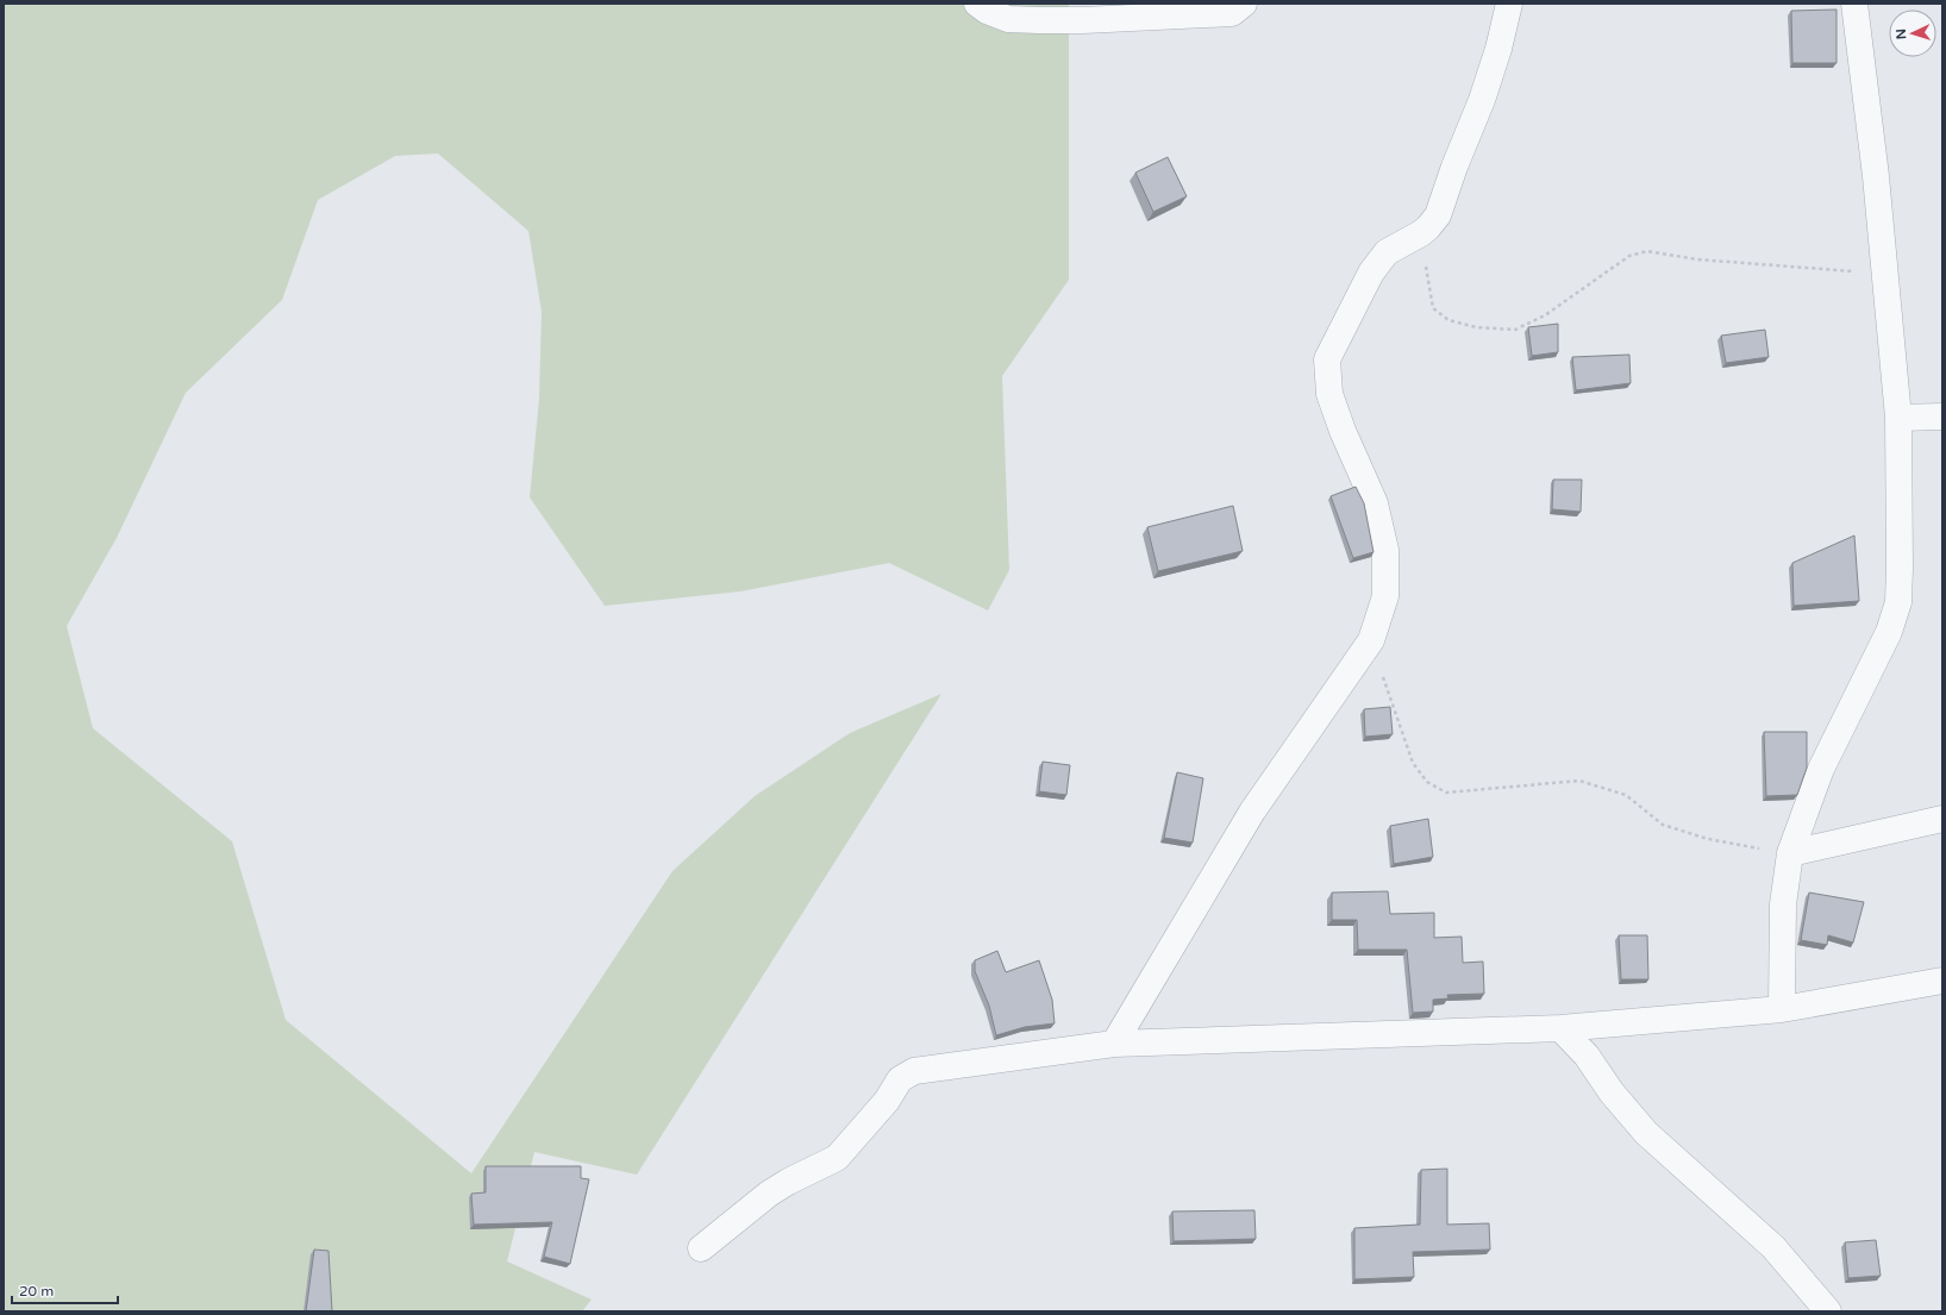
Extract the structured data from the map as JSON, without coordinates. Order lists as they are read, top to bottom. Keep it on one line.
{"scale_bar":"20 m","north":"left"}
